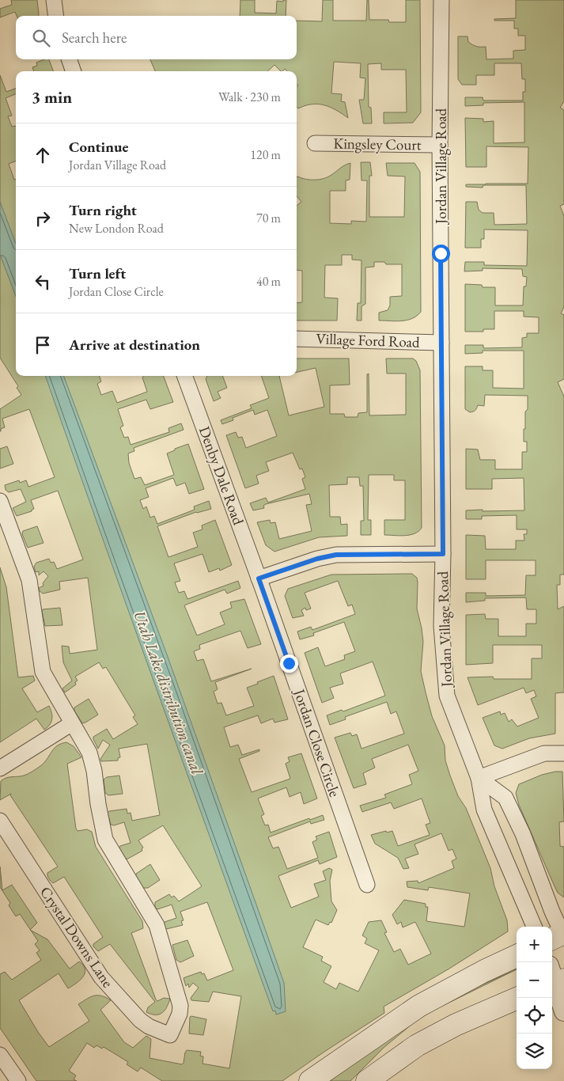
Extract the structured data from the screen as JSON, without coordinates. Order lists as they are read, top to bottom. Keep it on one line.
{"streets":{"street":["Kingsley Court","Jordan Village Road","Village Ford Road","Denby Dale Road","Jordan Close Circle","Crystal Downs Lane"]},"crossings":[["Kingsley Court","Jordan Village Road"],["Jordan Village Road","Village Ford Road"],["Denby Dale Road","Jordan Close Circle"]],"water":["Utah Lake distribution canal"],"page":{"search":"Search here","heading":["3 min","Walk · 230 m"],"list":[["Continue","Jordan Village Road","120 m"],["Turn right","New London Road","70 m"],["Turn left","Jordan Close Circle","40 m"],"Arrive at destination"],"map_buttons":["+","−"]}}
